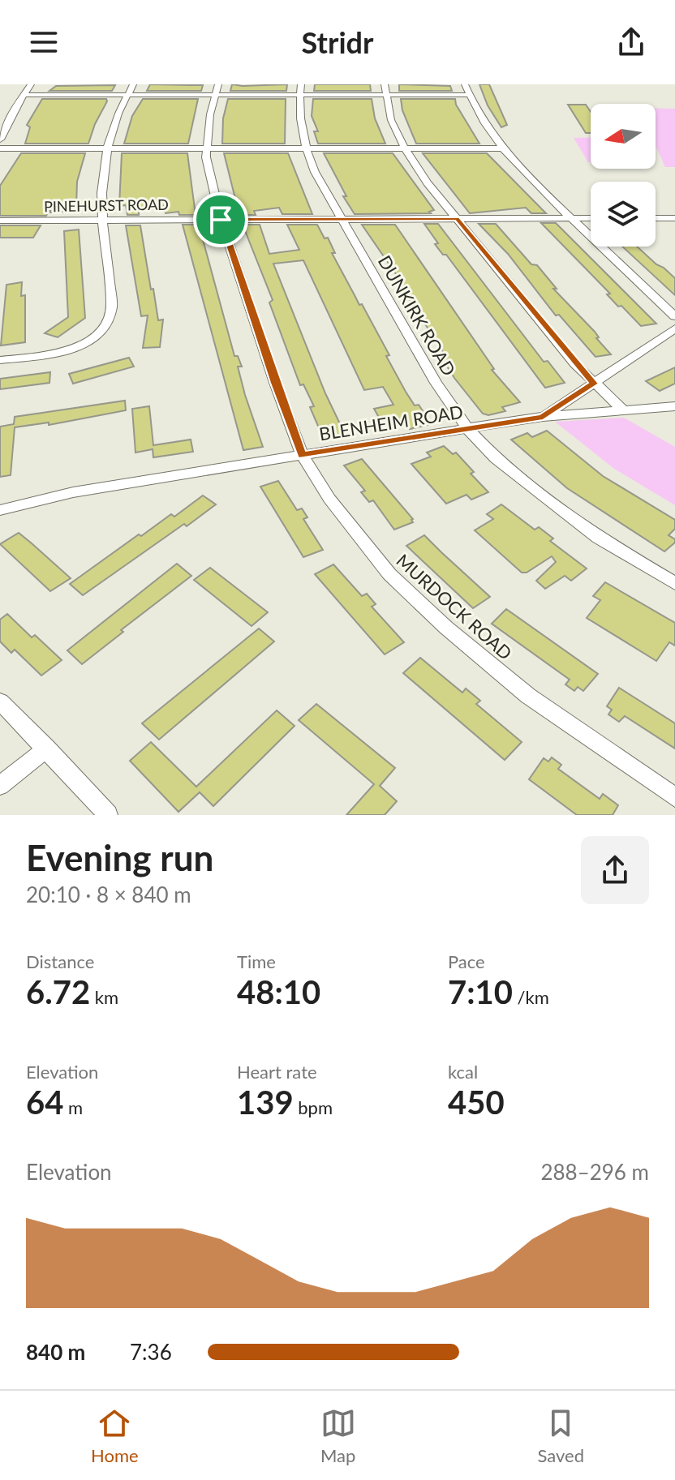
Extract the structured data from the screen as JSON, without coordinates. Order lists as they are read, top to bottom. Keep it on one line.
{"streets":{"street":["PINEHURST ROAD","DUNKIRK ROAD","BLENHEIM ROAD","MURDOCK ROAD"]},"crossings":[["PINEHURST ROAD","DUNKIRK ROAD"],["PINEHURST ROAD","MURDOCK ROAD"],["DUNKIRK ROAD","BLENHEIM ROAD"],["BLENHEIM ROAD","MURDOCK ROAD"]],"north":"left","page":{"header":"Stridr","heading":["Evening run","20:10 · 8 × 840 m"],"stats":[["Distance","6.72 km"],["Time","48:10"],["Pace","7:10 /km"],["Elevation","64 m"],["Heart rate","139 bpm"],["kcal","450"]],"chart":["Elevation","288–296 m"],"list":[{"name":"840 m","note":"7:36"}],"tabs":["Home","Map","Saved"]}}
